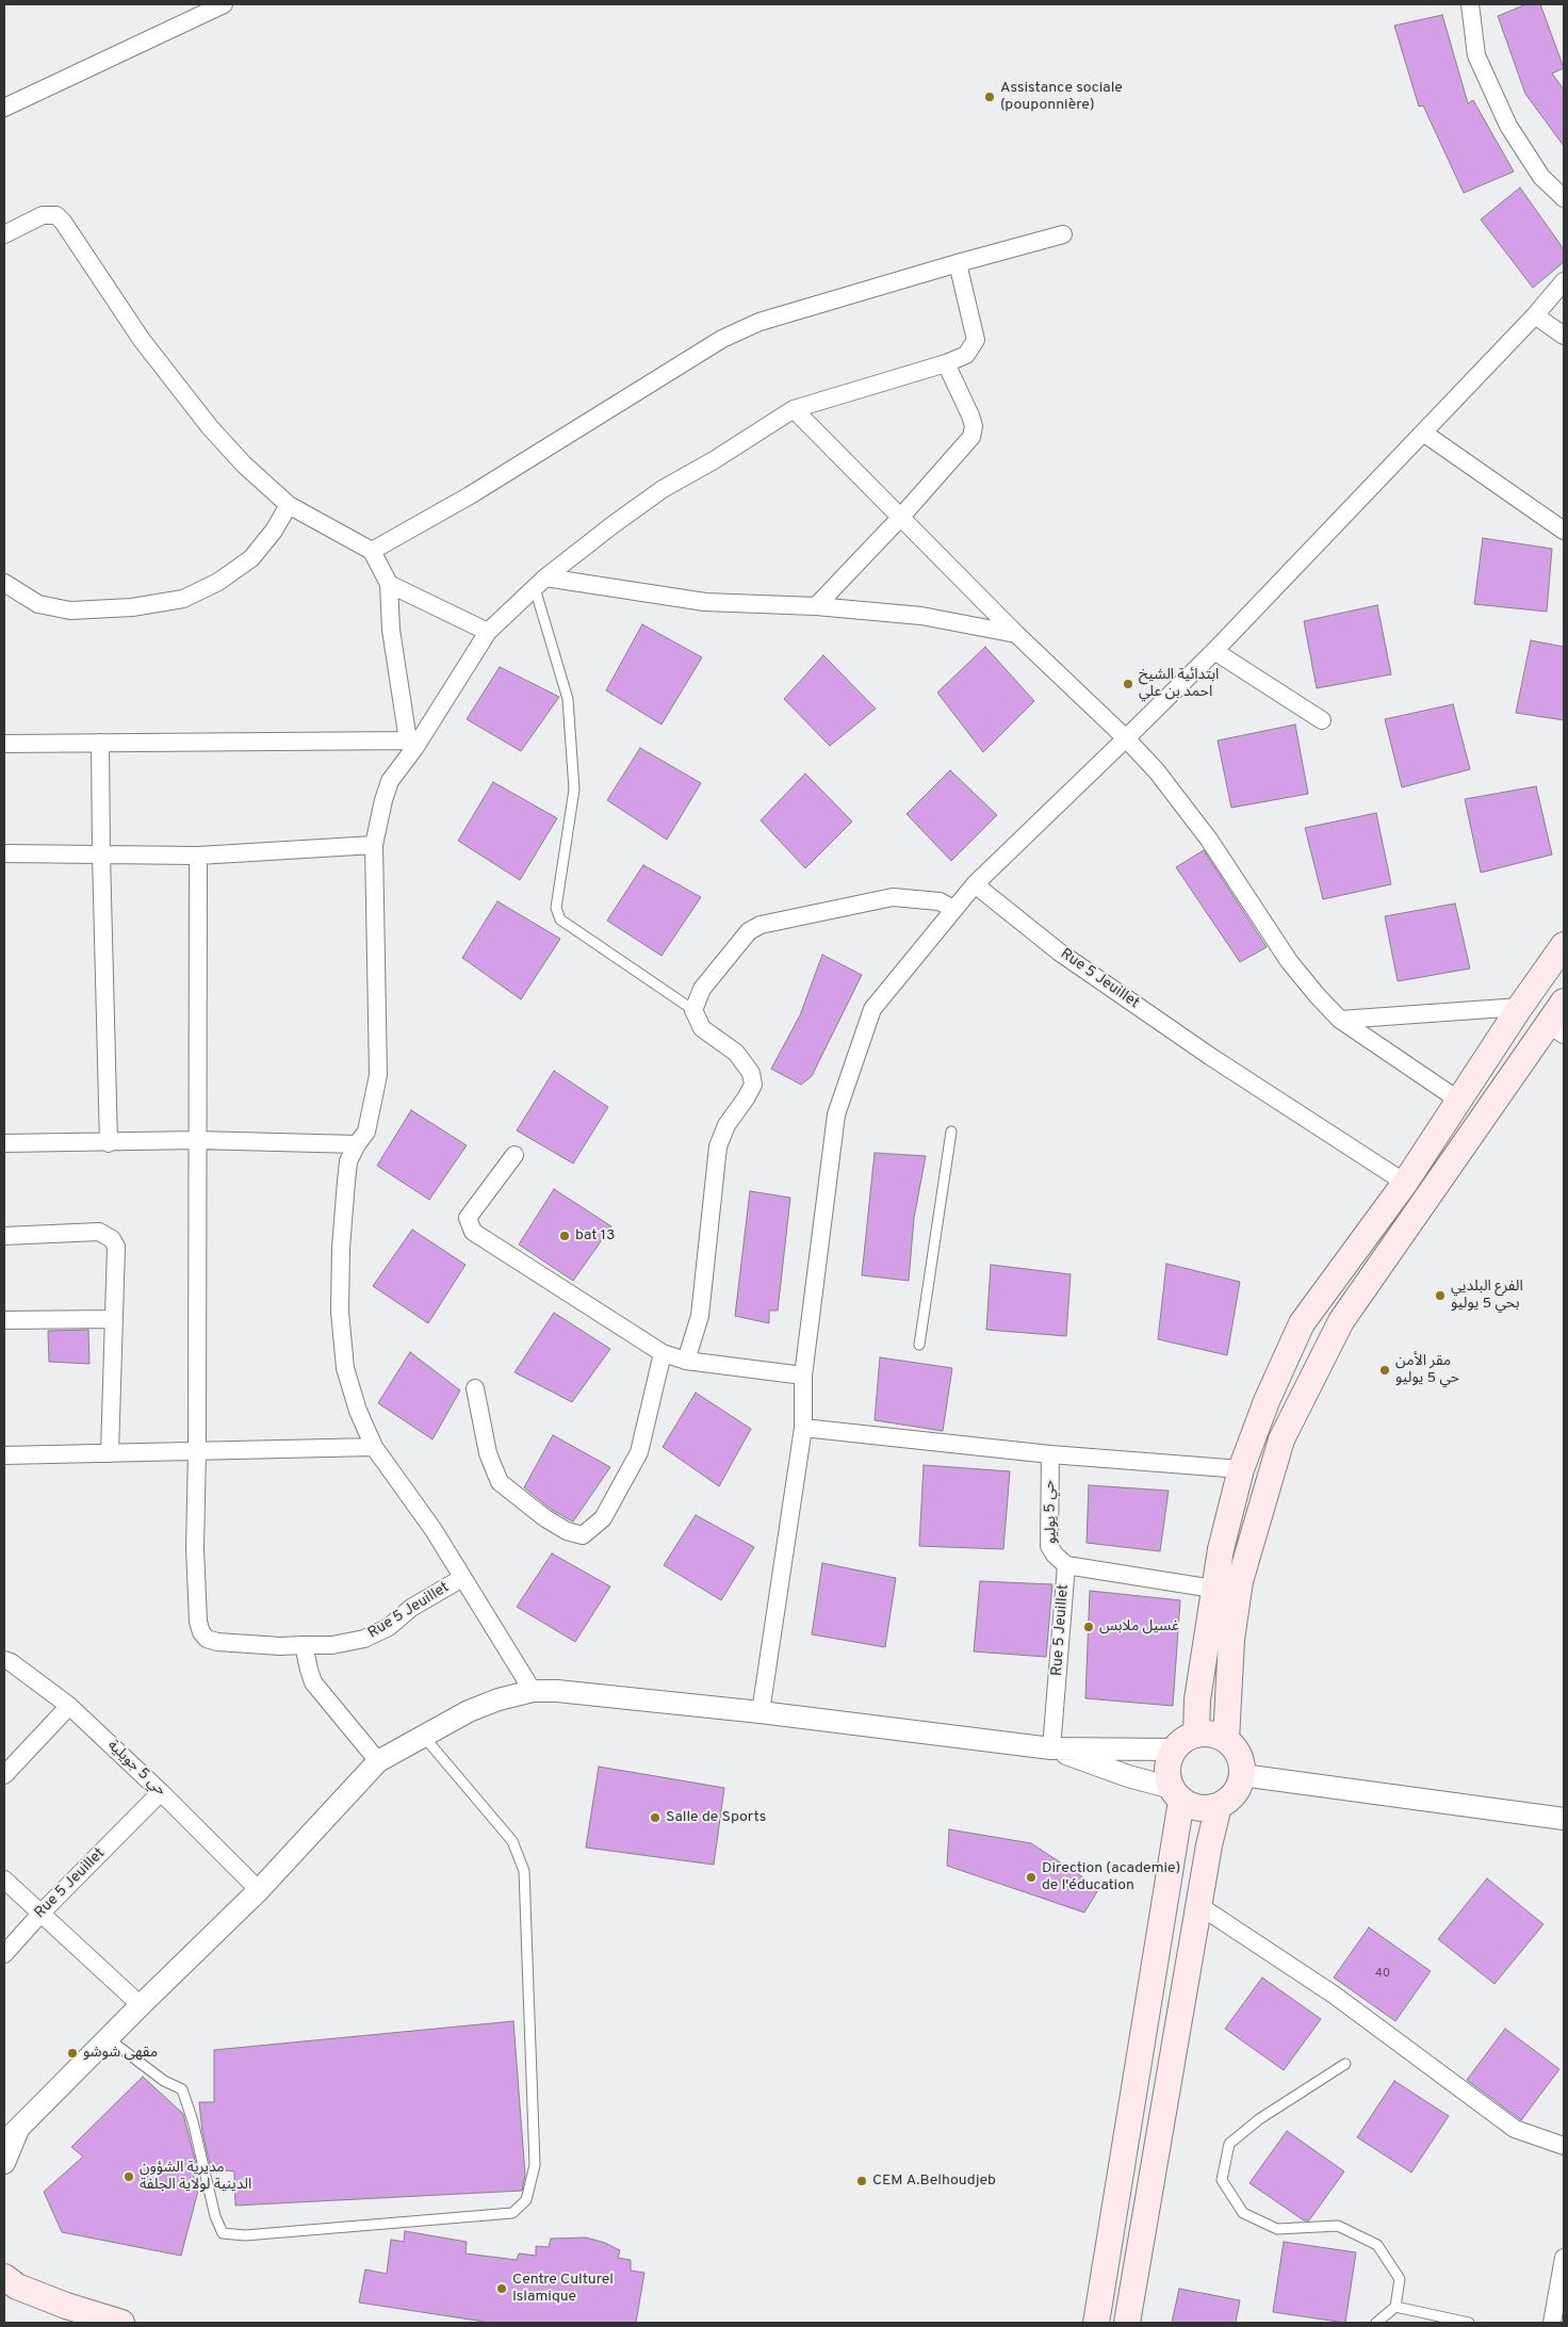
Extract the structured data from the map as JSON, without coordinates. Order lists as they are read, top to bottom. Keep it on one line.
{"streets":{"street":["Rue 5 Jeuillet","حي 5 يوليو","حي 5 جويلية"]},"crossings":[["Rue 5 Jeuillet","حي 5 يوليو"],["Rue 5 Jeuillet","حي 5 جويلية"]],"places":["Assistance sociale (pouponnière)","ابتدائية الشيخ احمد بن علي","bat 13","الفرع البلديي بحي 5 يوليو","مقر الأمن حي 5 يوليو","غسيل ملابس","Salle de Sports","Direction (academie) de l'éducation","مقهى شوشو","مديرية الشؤون الدينية لولاية الجلفة","CEM A.Belhoudjeb","Centre Culturel Islamique"],"house_numbers":["40"]}
